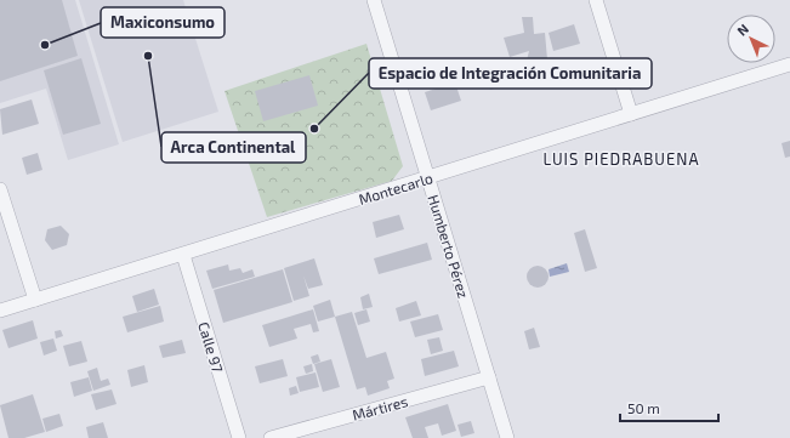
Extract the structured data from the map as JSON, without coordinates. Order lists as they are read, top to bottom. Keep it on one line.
{"streets":{"street":["Montecarlo","Humberto Pérez","Calle 97","Mártires"]},"crossings":[["Montecarlo","Humberto Pérez"],["Montecarlo","Calle 97"],["Humberto Pérez","Mártires"]],"districts":["LUIS PIEDRABUENA"],"places":["Maxiconsumo","Arca Continental","Espacio de Integración Comunitaria"],"scale_bar":"50 m","north":"top left"}
